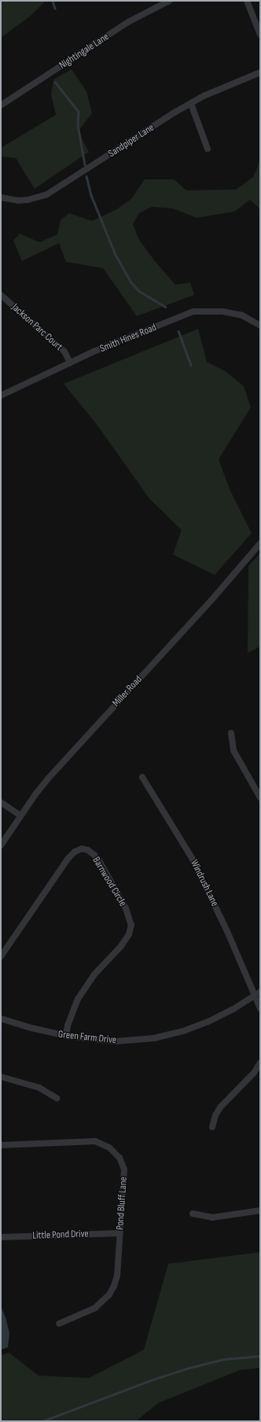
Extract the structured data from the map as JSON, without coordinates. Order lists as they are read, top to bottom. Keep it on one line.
{"streets":{"street":["Nightingale Lane","Sandpiper Lane","Jackson Parc Court","Smith Hines Road","Miller Road","Barnwood Circle","Windrush Lane","Green Farm Drive","Pond Bluff Lane","Little Pond Drive"]},"crossings":[["Jackson Parc Court","Smith Hines Road"],["Barnwood Circle","Green Farm Drive"],["Windrush Lane","Green Farm Drive"],["Pond Bluff Lane","Little Pond Drive"]]}
